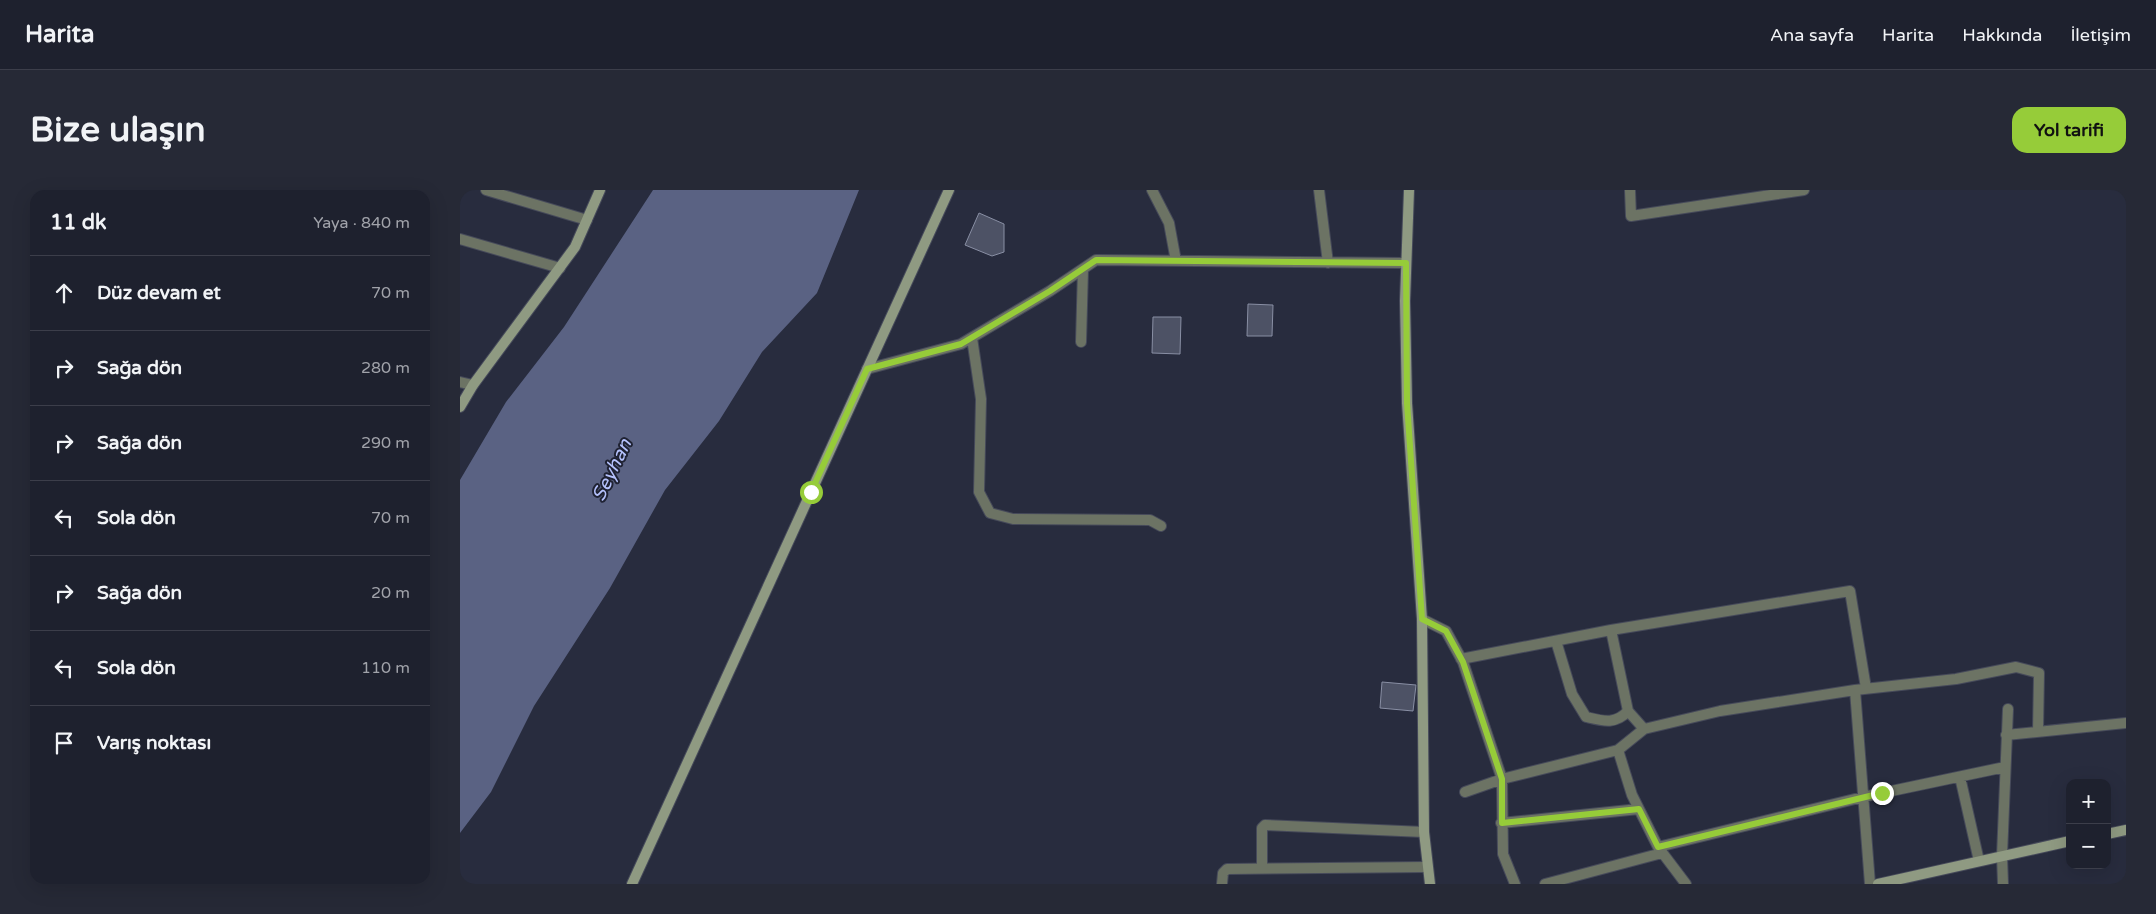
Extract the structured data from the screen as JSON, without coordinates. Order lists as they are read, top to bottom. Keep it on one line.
{"water":["Seyhan"],"page":{"header":"Harita","nav":["Ana sayfa","Harita","Hakkında","İletişim"],"buttons":"Yol tarifi","title":"Bize ulaşın","heading":["11 dk","Yaya · 840 m"],"list":[["Düz devam et","70 m"],["Sağa dön","280 m"],["Sağa dön","290 m"],["Sola dön","70 m"],["Sağa dön","20 m"],["Sola dön","110 m"],"Varış noktası"],"map_buttons":["+","−"]}}
